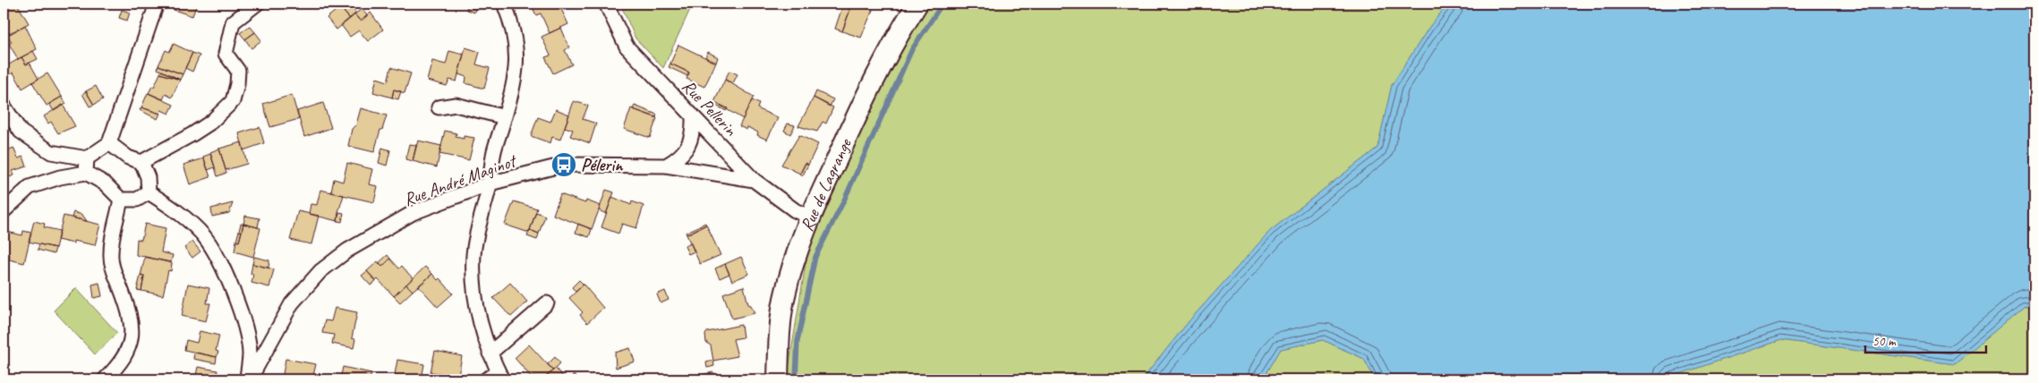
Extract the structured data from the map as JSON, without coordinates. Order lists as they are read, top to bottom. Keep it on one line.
{"streets":{"street":["Rue Pellerin","Rue André Maginot","Rue de Lagrange"]},"crossings":[["Rue Pellerin","Rue André Maginot"],["Rue Pellerin","Rue de Lagrange"]],"places":{"bus stop":["Pélerin"]},"scale_bar":"50 m"}
